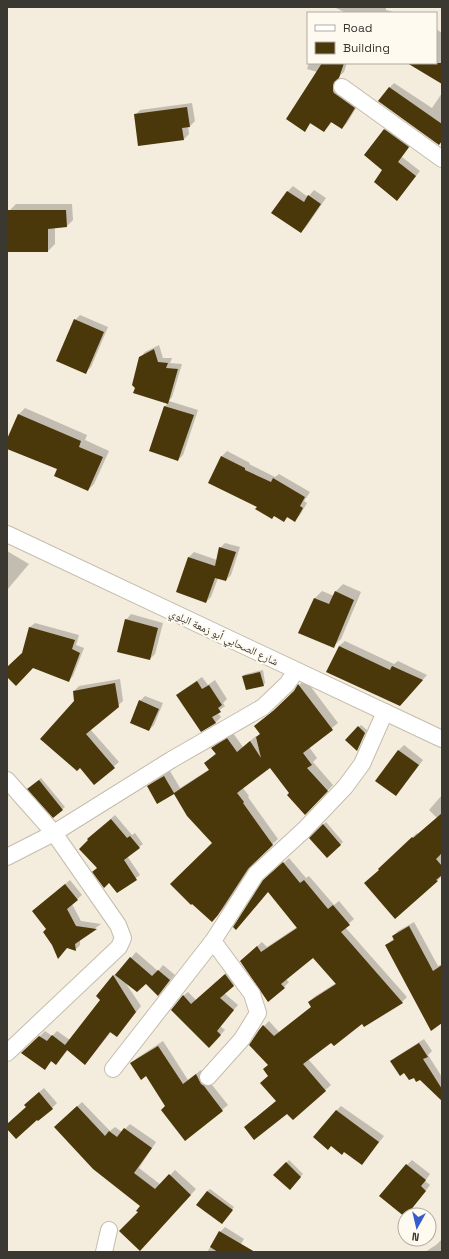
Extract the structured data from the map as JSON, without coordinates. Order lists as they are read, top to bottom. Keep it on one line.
{"streets":{"street":["شارع الصحابي أبو زمعة البلوي"]},"legend":["Road","Building"],"north":"bottom"}
